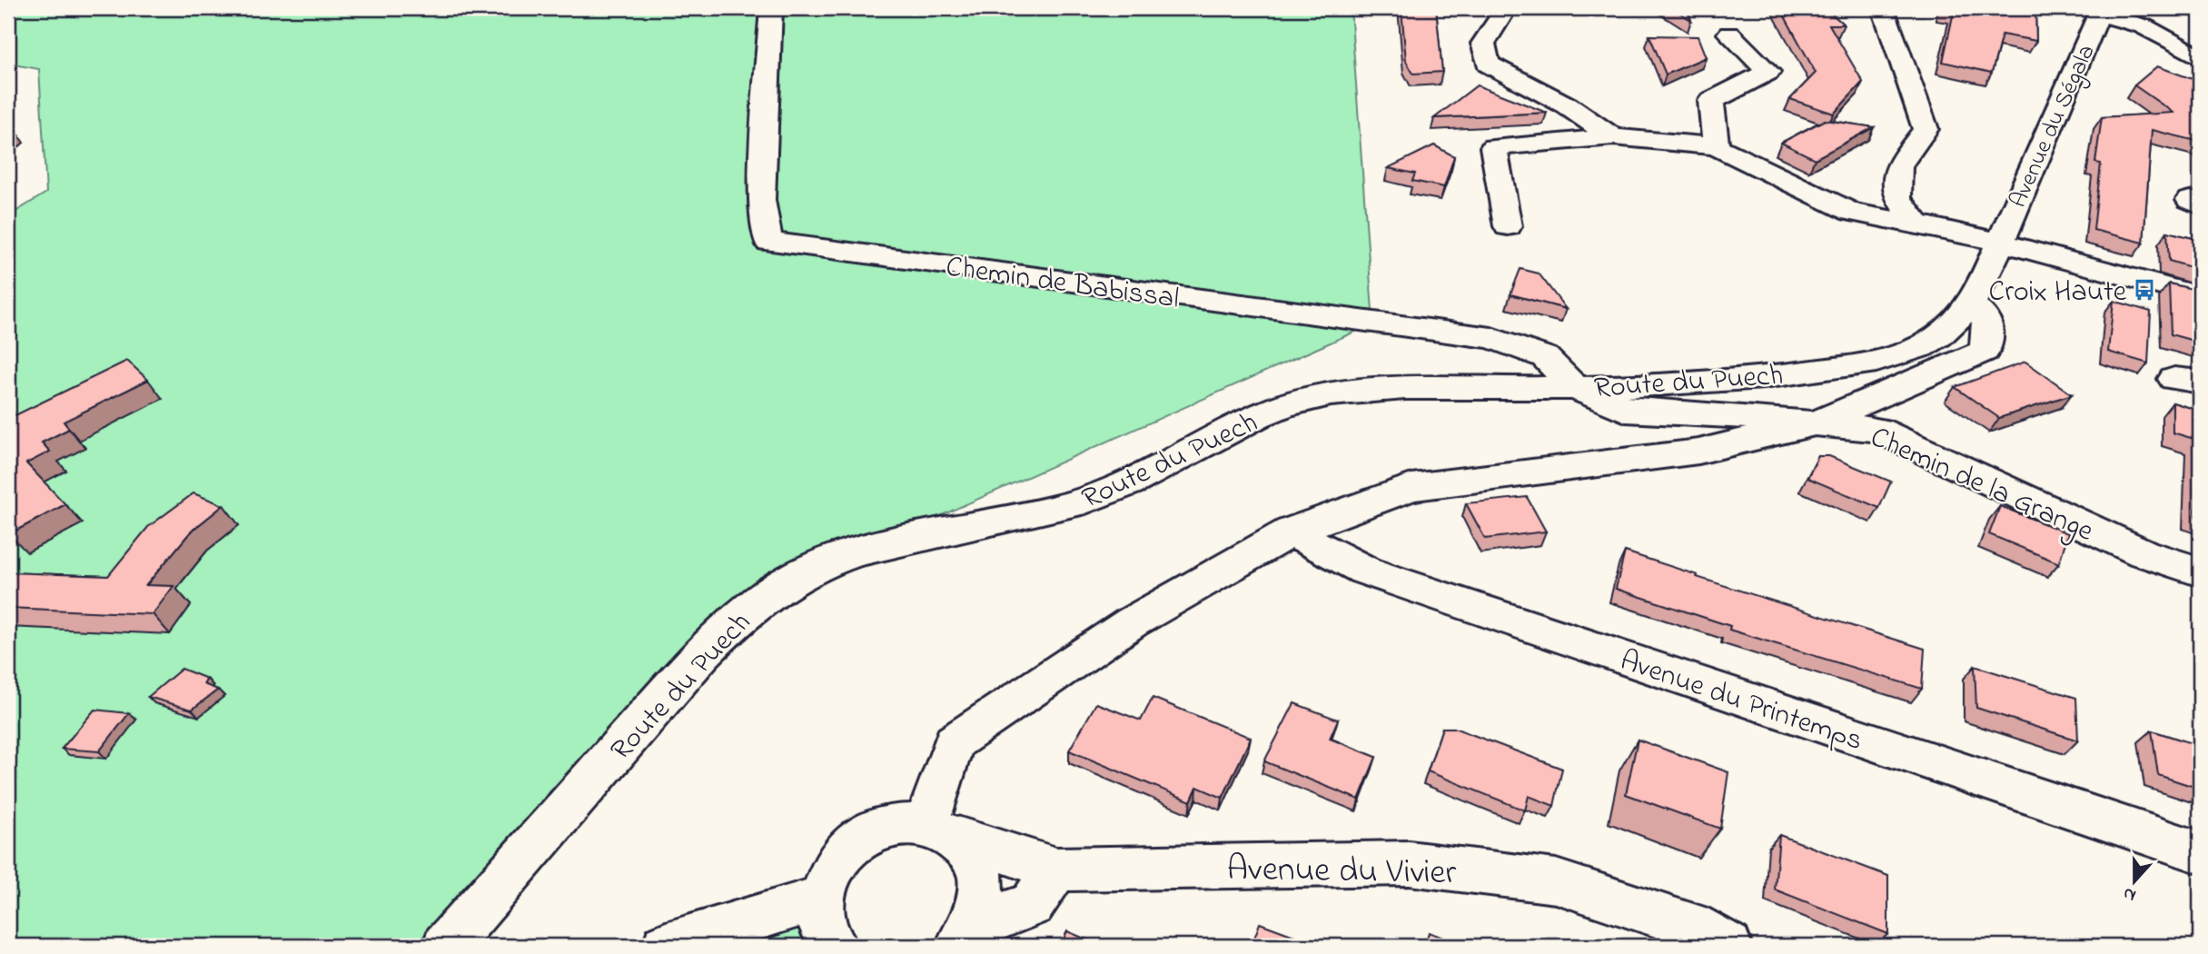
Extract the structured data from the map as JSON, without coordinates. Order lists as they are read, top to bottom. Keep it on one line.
{"streets":{"street":["Avenue du Ségala","Chemin de Babissal","Route du Puech","Chemin de la Grange","Avenue du Printemps","Avenue du Vivier"]},"crossings":[["Avenue du Ségala","Route du Puech"],["Chemin de Babissal","Route du Puech"],["Chemin de Babissal","Chemin de la Grange"],["Route du Puech","Chemin de la Grange"]],"places":{"bus stop":["Croix Haute"]},"north":"bottom"}
